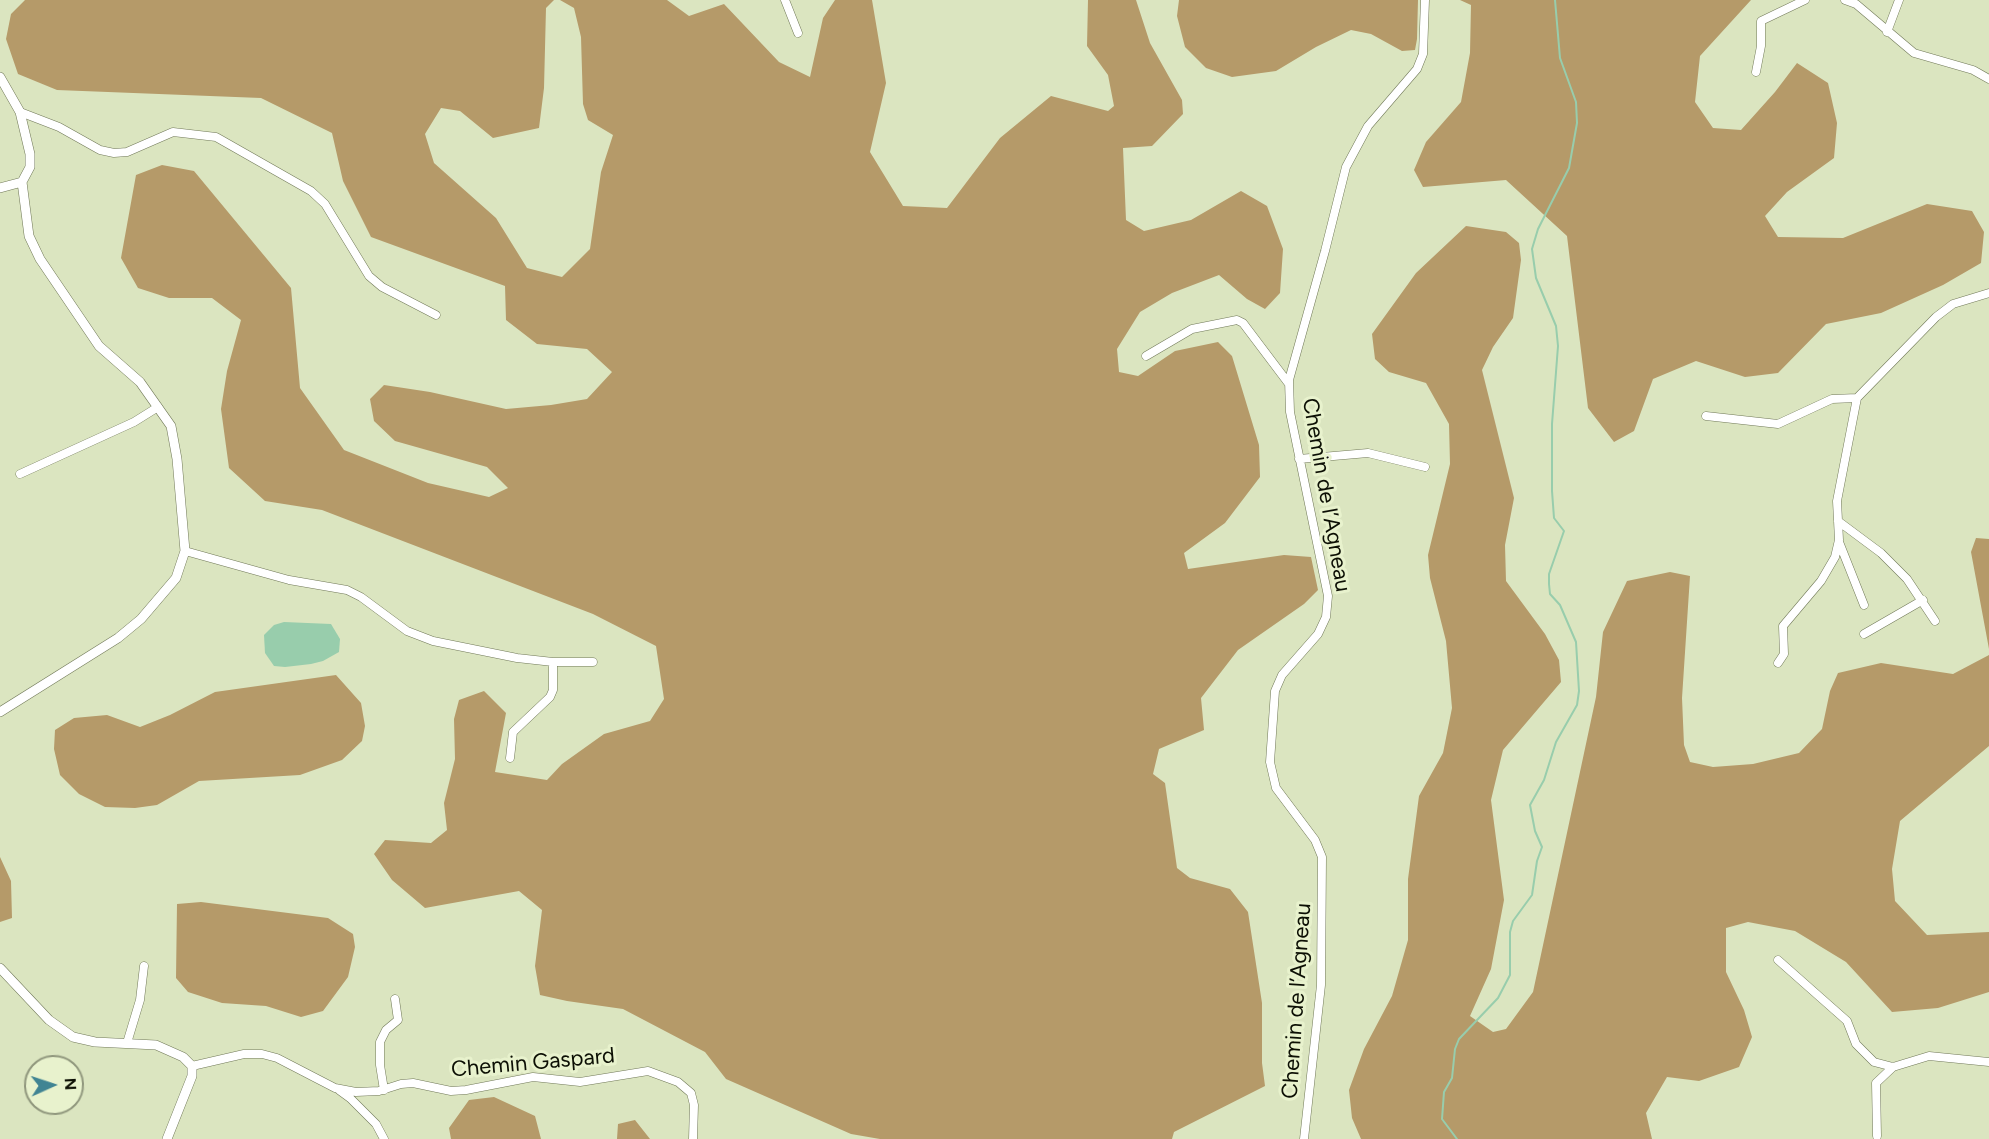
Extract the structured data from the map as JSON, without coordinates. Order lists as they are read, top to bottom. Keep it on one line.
{"streets":{"street":["Chemin de l’Agneau","Chemin Gaspard"]},"north":"right"}
